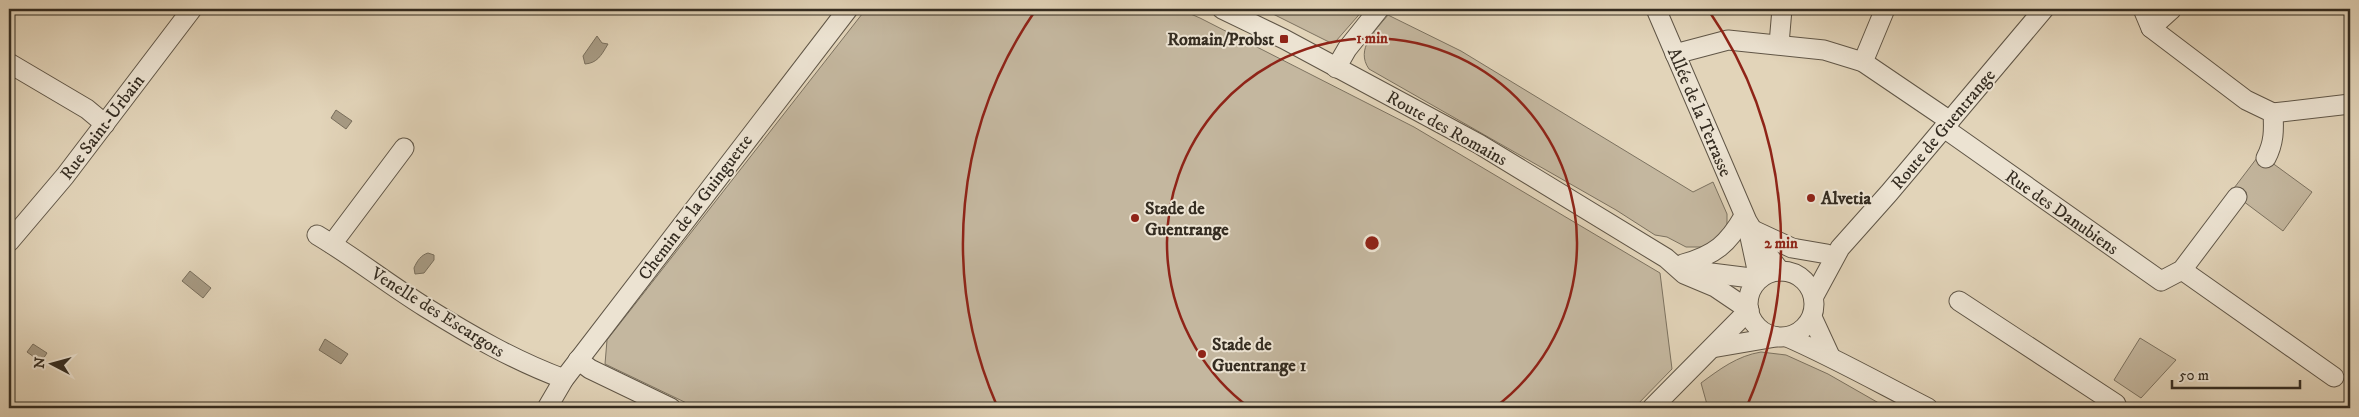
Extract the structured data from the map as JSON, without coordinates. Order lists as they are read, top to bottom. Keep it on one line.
{"streets":{"street":["Allée de la Terrasse","Rue Saint-Urbain","Route des Romains","Route de Guentrange","Chemin de la Guinguette","Rue des Danubiens","Venelle des Escargots"]},"crossings":[["Allée de la Terrasse","Route des Romains"],["Allée de la Terrasse","Route de Guentrange"],["Route des Romains","Route de Guentrange"],["Route de Guentrange","Rue des Danubiens"],["Chemin de la Guinguette","Venelle des Escargots"]],"places":{"transit":["Romain/Probst"],"other":["Alvetia","Stade de Guentrange","Stade de Guentrange 1"]},"scale_bar":"50 m","north":"left","rings":["1 min","2 min"]}
